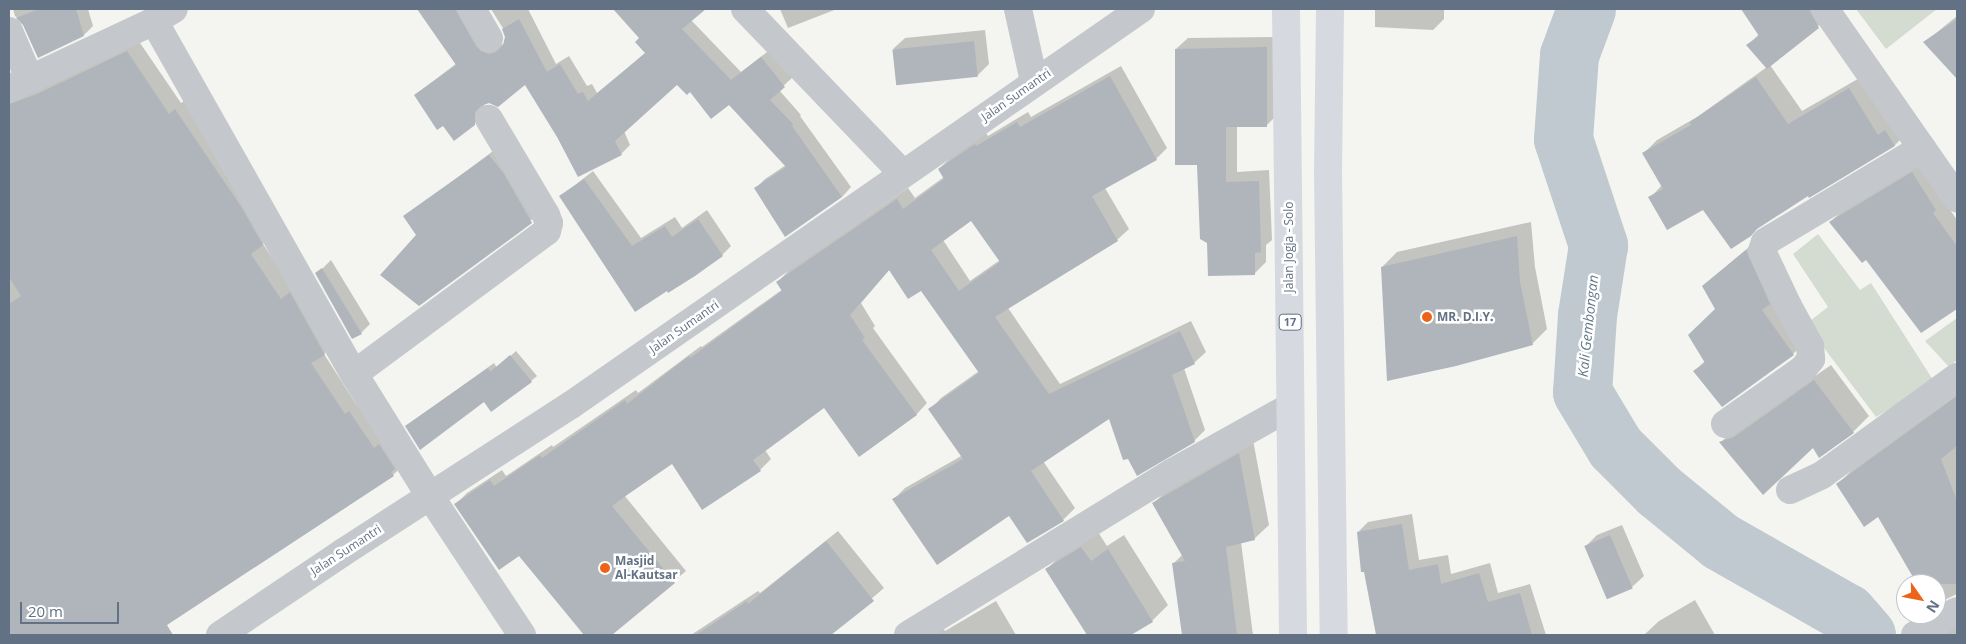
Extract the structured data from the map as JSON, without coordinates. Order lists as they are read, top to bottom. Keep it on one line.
{"streets":{"highway":["Jalan Jogja - Solo","17"],"street":["Jalan Sumantri"]},"water":["Kali Gembongan"],"places":["MR. D.I.Y.","Masjid Al-Kautsar"],"scale_bar":"20 m","north":"bottom right"}
